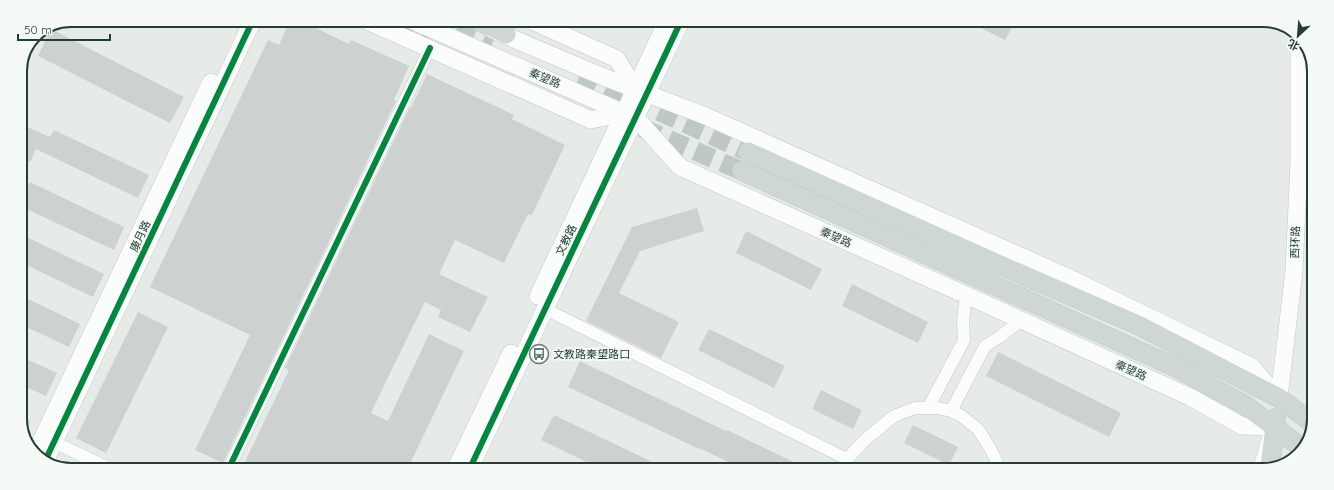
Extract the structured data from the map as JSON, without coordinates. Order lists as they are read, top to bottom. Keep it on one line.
{"streets":{"main road":["秦望路"],"street":["康月路","文教路","西环路"]},"crossings":[["秦望路","文教路"]],"places":{"bus stop":["文教路秦望路口"]},"scale_bar":"50 m","north":"bottom left"}
